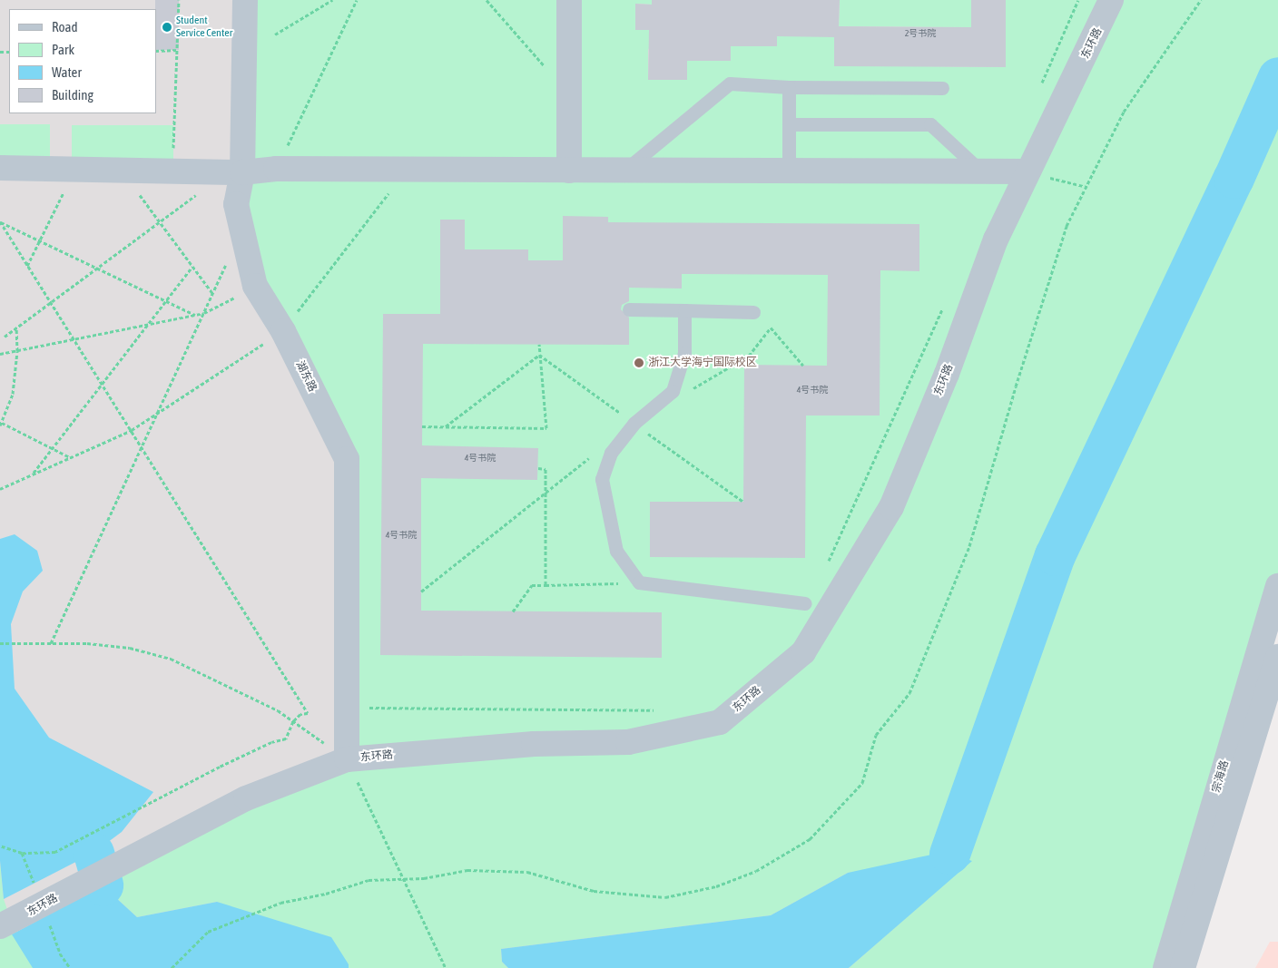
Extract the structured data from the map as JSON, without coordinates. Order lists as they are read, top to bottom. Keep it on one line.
{"streets":{"street":["东环路","湖东路","宗海路"]},"crossings":[["东环路","湖东路"]],"places":["Student Service Center","浙江大学海宁国际校区"],"house_numbers":["2号书院","4号书院","4号书院","4号书院"],"legend":["Road","Park","Water","Building"]}
